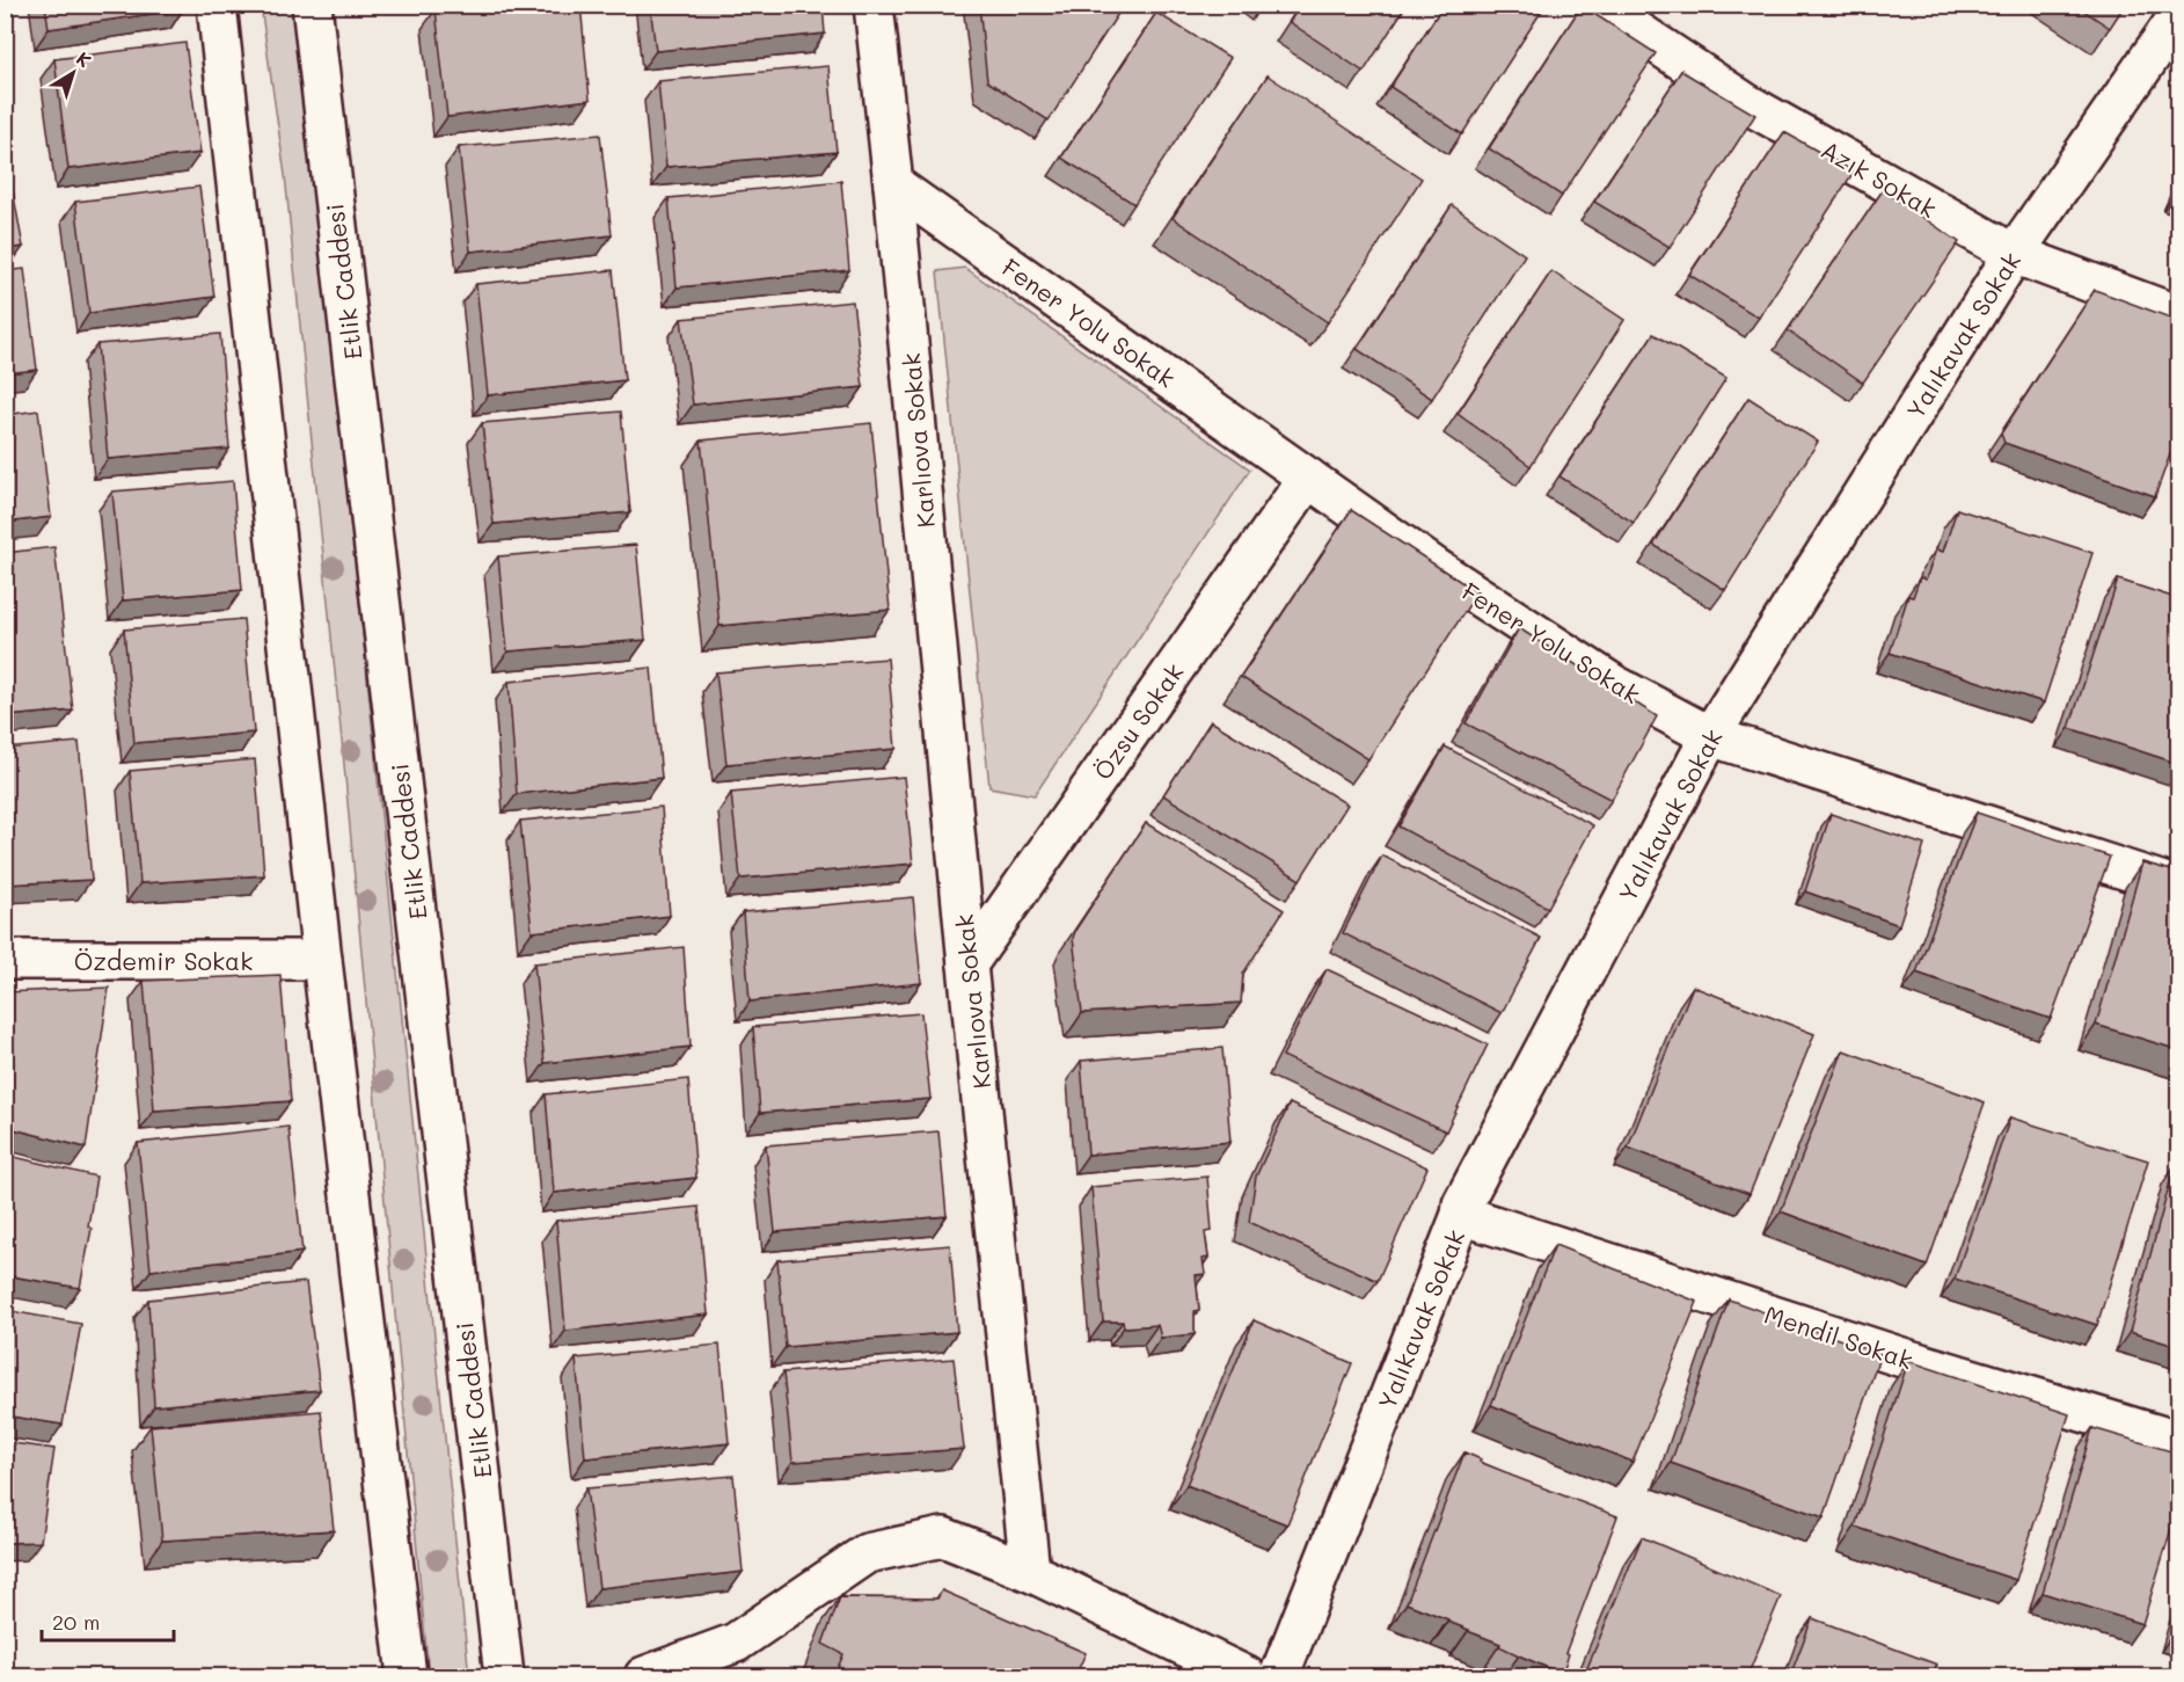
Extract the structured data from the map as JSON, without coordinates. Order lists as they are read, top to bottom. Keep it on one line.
{"streets":{"street":["Azık Sokak","Etlik Caddesi","Fener Yolu Sokak","Yalıkavak Sokak","Karlıova Sokak","Özsu Sokak","Özdemir Sokak","Mendil Sokak"]},"crossings":[["Azık Sokak","Yalıkavak Sokak"],["Fener Yolu Sokak","Yalıkavak Sokak"],["Fener Yolu Sokak","Karlıova Sokak"],["Fener Yolu Sokak","Özsu Sokak"],["Yalıkavak Sokak","Mendil Sokak"],["Karlıova Sokak","Özsu Sokak"]],"scale_bar":"20 m","north":"top right"}
